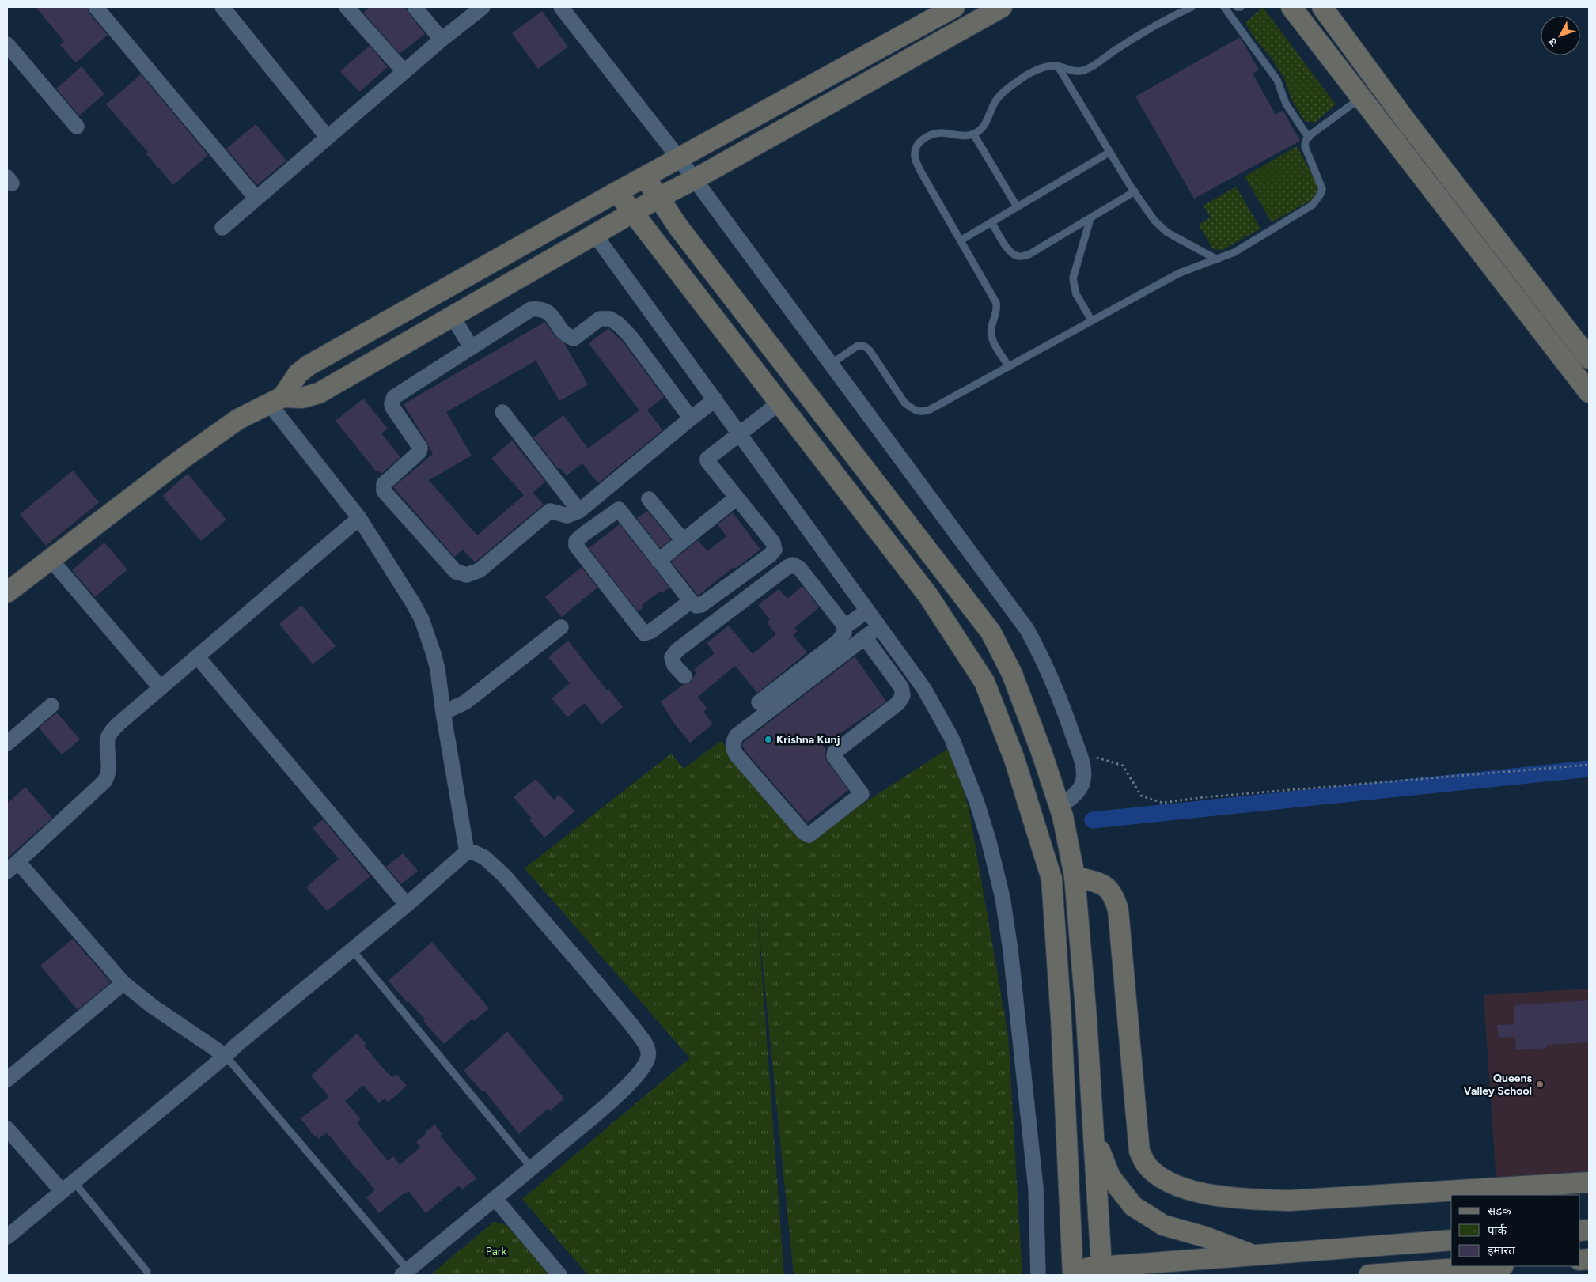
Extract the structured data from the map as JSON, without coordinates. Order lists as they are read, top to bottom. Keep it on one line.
{"parks":["Park"],"places":["Krishna Kunj","Queens Valley School"],"legend":["सड़क","पार्क","इमारत"],"north":"bottom left"}
